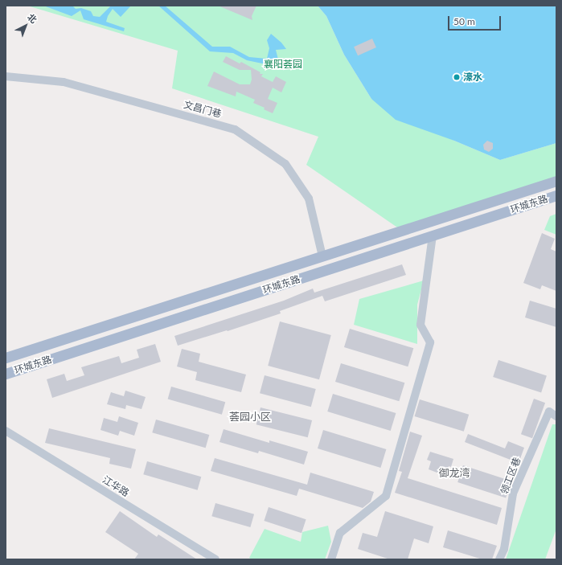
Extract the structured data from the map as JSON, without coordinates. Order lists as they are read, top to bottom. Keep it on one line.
{"streets":{"main road":["环城东路"],"street":["文昌门巷","领工区巷","江华路"]},"crossings":[["文昌门巷","环城东路"]],"districts":["荟园小区","御龙湾"],"parks":["襄阳荟园"],"places":["濠水"],"scale_bar":"50 m","north":"top right"}
